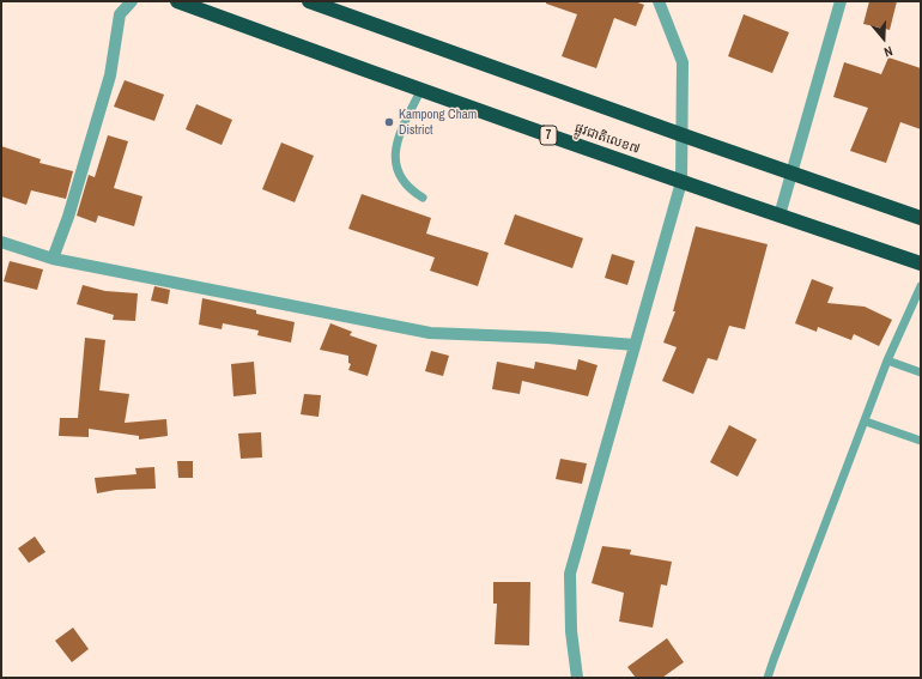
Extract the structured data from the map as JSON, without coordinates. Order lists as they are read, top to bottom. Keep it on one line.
{"streets":{"highway":["7","ផ្លូវជាតិលេខ៧"]},"places":["Kampong Cham District"],"north":"bottom"}
